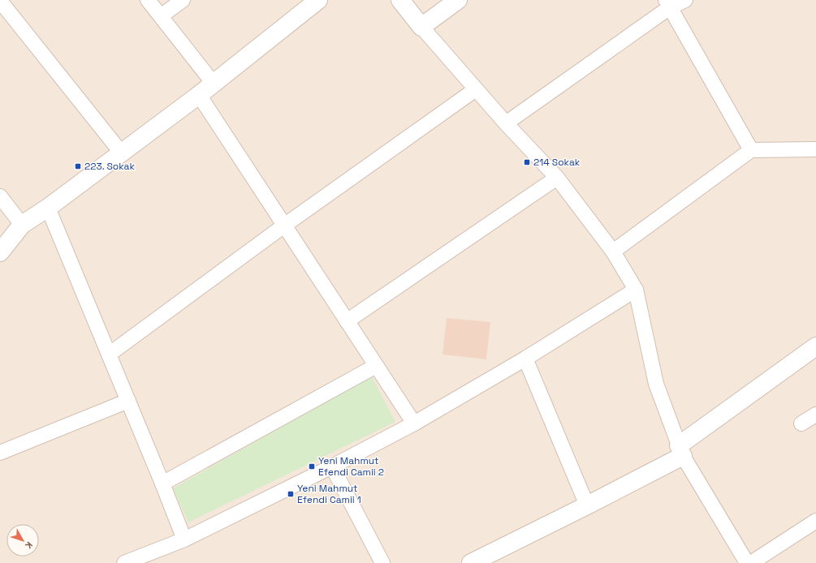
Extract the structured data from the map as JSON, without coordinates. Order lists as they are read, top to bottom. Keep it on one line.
{"places":{"transit":["214 Sokak","223. Sokak","Yeni Mahmut Efendi Camii 2","Yeni Mahmut Efendi Camii 1"]},"north":"bottom right"}
